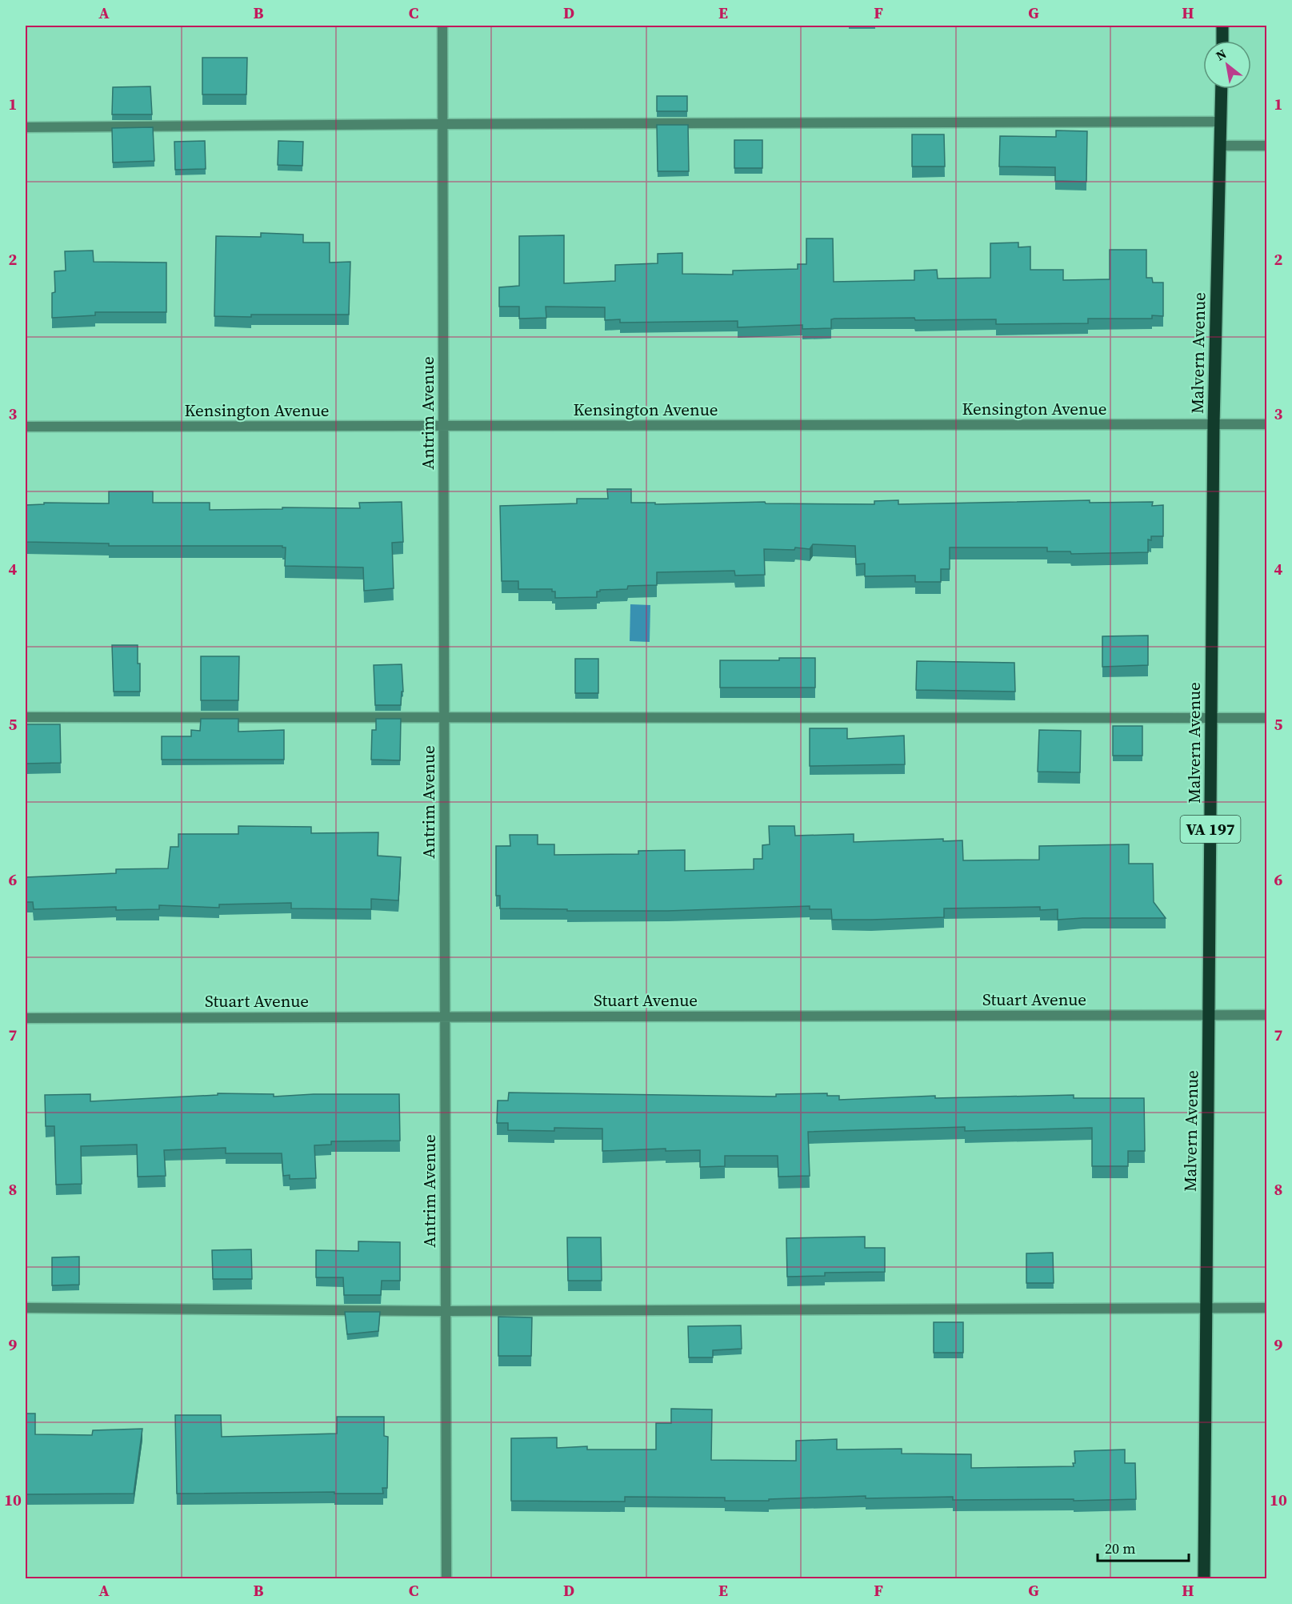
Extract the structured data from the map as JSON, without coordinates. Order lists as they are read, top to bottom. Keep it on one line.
{"streets":{"main road":["Malvern Avenue","VA 197"],"street":["Kensington Avenue","Antrim Avenue","Stuart Avenue"]},"crossings":[["Malvern Avenue","Kensington Avenue"],["Malvern Avenue","Stuart Avenue"],["Kensington Avenue","Antrim Avenue"],["Antrim Avenue","Stuart Avenue"]],"scale_bar":"20 m","north":"top left","grid":{"columns":["A","B","C","D","E","F","G","H"],"rows":["1","2","3","4","5","6","7","8","9","10"]}}
